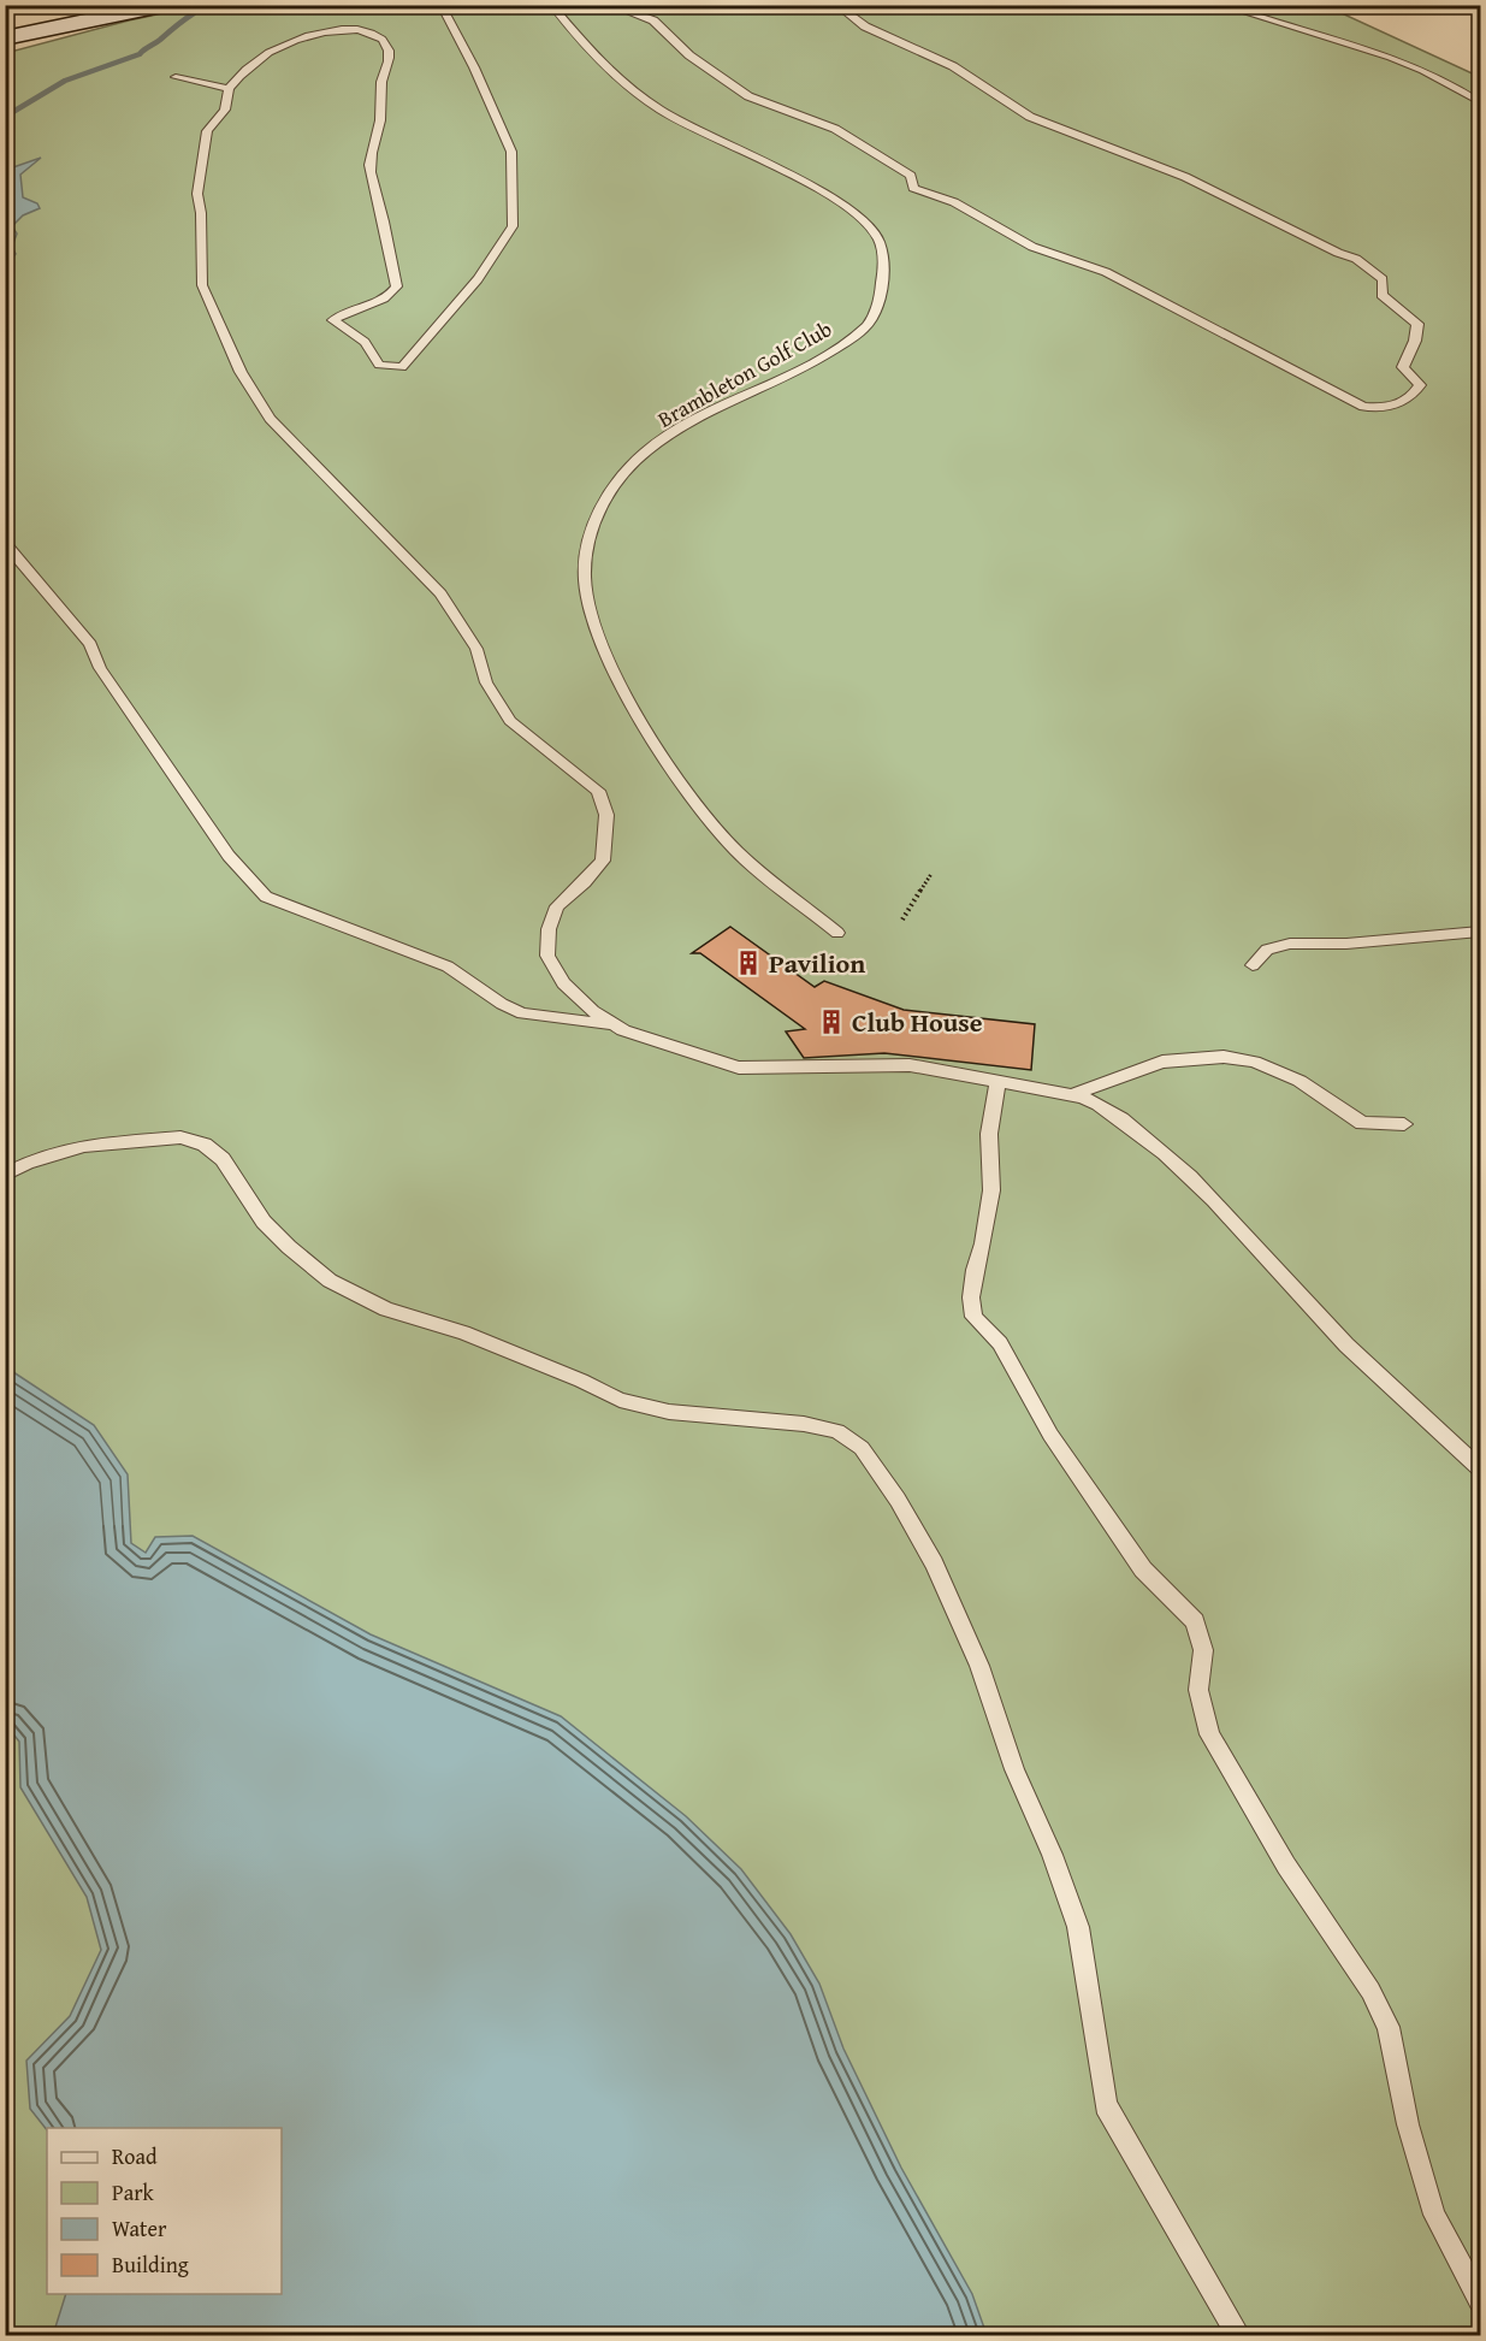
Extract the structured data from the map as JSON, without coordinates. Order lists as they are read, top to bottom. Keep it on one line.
{"streets":{"lane":["Brambleton Golf Club"]},"places":{"building":["Pavilion","Club House"]},"legend":["Road","Park","Water","Building"]}
